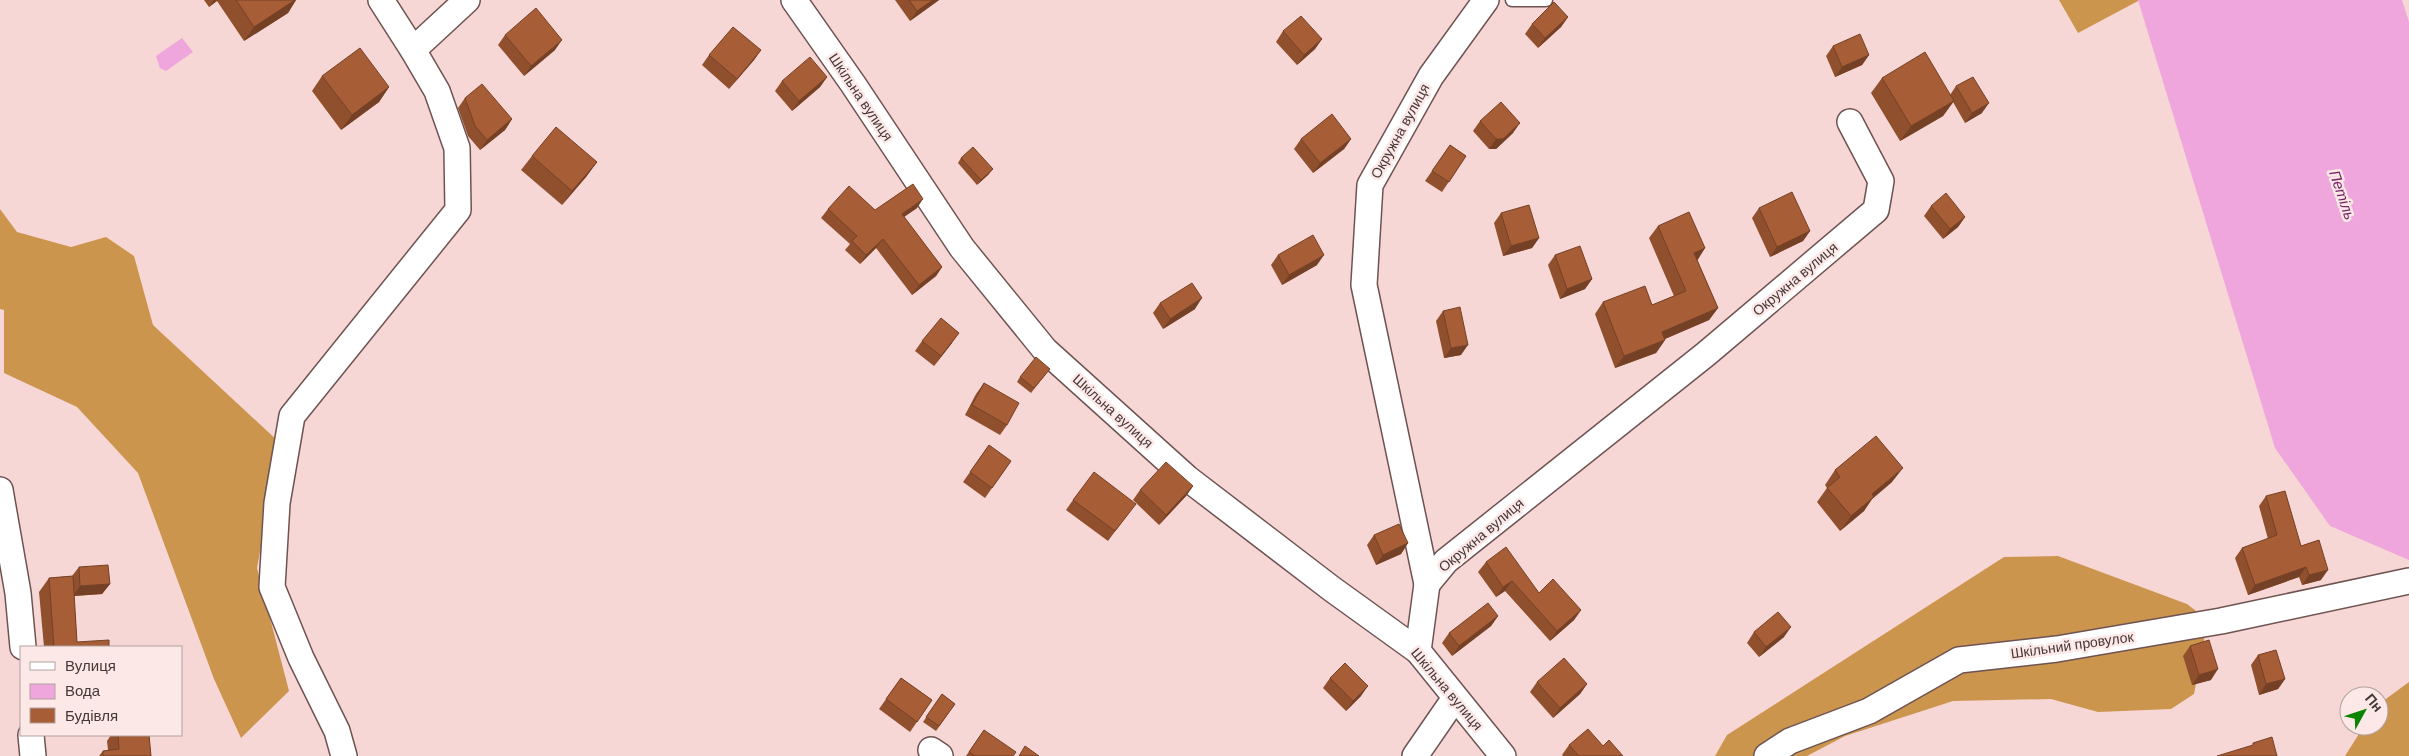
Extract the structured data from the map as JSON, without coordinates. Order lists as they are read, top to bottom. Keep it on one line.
{"streets":{"street":["Шкільна вулиця","Окружна вулиця","Шкільний провулок"]},"water":["Петіль"],"legend":["Вулиця","Вода","Будівля"],"north":"top right"}
